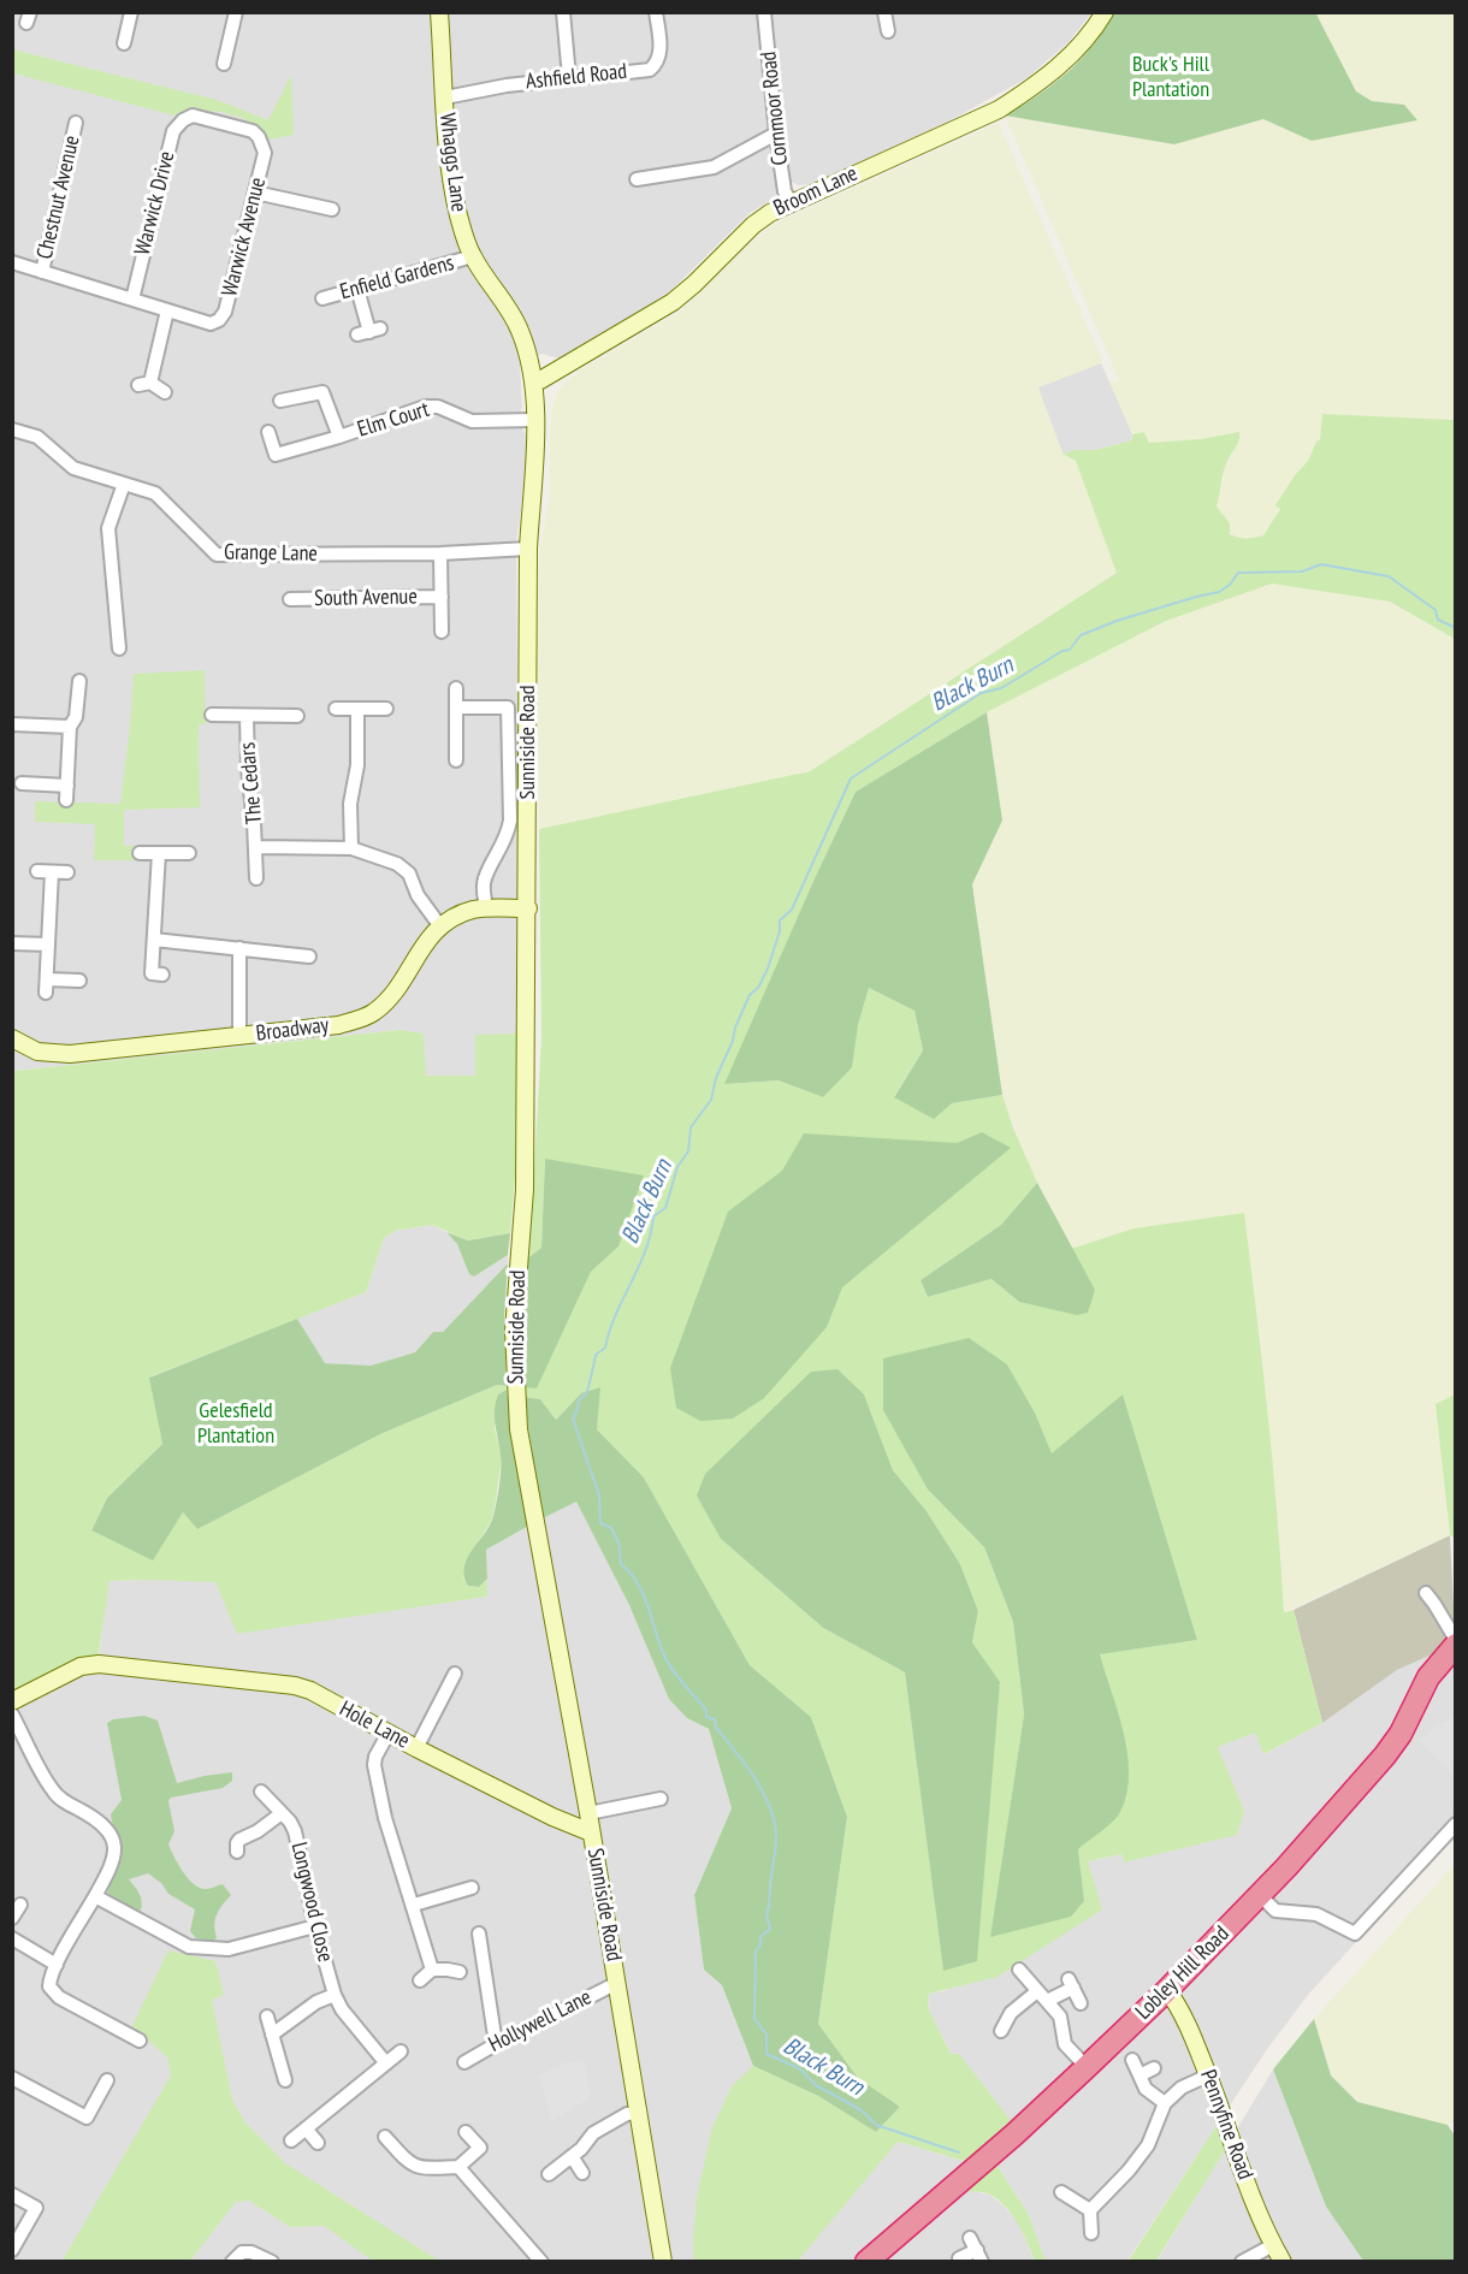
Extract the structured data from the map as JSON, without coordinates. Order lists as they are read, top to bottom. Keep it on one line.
{"streets":{"highway":["Lobley Hill Road"],"main road":["Whaggs Lane","Broom Lane","Sunniside Road","Broadway","Hole Lane","Pennyfine Road"],"street":["Ashfield Road","Cornmoor Road","Chestnut Avenue","Warwick Drive","Warwick Avenue","Enfield Gardens","Elm Court","Grange Lane","South Avenue","The Cedars","Longwood Close","Hollywell Lane"]},"crossings":[["Ashfield Road","Whaggs Lane"],["Cornmoor Road","Broom Lane"],["Whaggs Lane","Broom Lane"],["Whaggs Lane","Enfield Gardens"],["Whaggs Lane","Sunniside Road"],["Broom Lane","Sunniside Road"],["Chestnut Avenue","Warwick Avenue"],["Warwick Drive","Warwick Avenue"],["Elm Court","Sunniside Road"],["Grange Lane","Sunniside Road"],["Sunniside Road","Broadway"],["Sunniside Road","Hole Lane"],["Sunniside Road","Hollywell Lane"],["The Cedars","Broadway"],["Lobley Hill Road","Pennyfine Road"]],"water":["Black Burn"],"parks":["Buck's Hill Plantation","Gelesfield Plantation"]}
